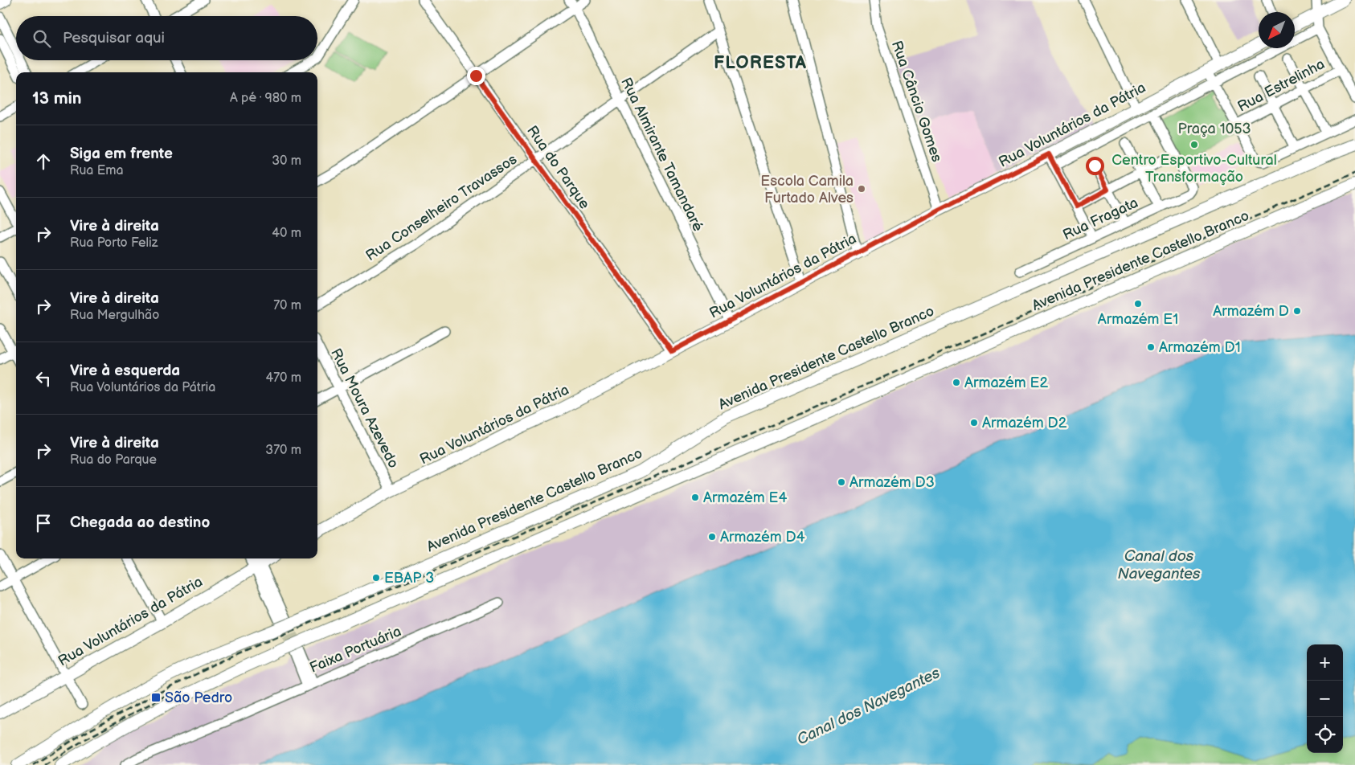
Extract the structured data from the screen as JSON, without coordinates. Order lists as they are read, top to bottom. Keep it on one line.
{"streets":{"main road":["Rua Voluntários da Pátria","Avenida Presidente Castello Branco"],"street":["Rua Estrelinha","Rua Câncio Gomes","Rua Almirante Tamandaré","Rua do Parque","Rua Conselheiro Travassos","Rua Fragata","Rua Moura Azevedo","Faixa Portuária"]},"crossings":[["Rua Câncio Gomes","Rua Voluntários da Pátria"],["Rua Voluntários da Pátria","Rua Almirante Tamandaré"],["Rua Voluntários da Pátria","Rua do Parque"],["Rua Voluntários da Pátria","Rua Moura Azevedo"],["Rua Almirante Tamandaré","Rua Conselheiro Travassos"],["Rua do Parque","Rua Conselheiro Travassos"]],"districts":["FLORESTA"],"water":["Canal dos Navegantes"],"parks":["Praça 1053"],"places":{"other":["Centro Esportivo-Cultural Transformação","Escola Camila Furtado Alves","Armazém E1","Armazém D","Armazém D1","Armazém E2","Armazém D2","Armazém D3","Armazém E4","Armazém D4","EBAP 3"],"transit":["São Pedro"]},"north":"bottom left","page":{"search":"Pesquisar aqui","heading":["13 min","A pé · 980 m"],"list":[["Siga em frente","Rua Ema","30 m"],["Vire à direita","Rua Porto Feliz","40 m"],["Vire à direita","Rua Mergulhão","70 m"],["Vire à esquerda","Rua Voluntários da Pátria","470 m"],["Vire à direita","Rua do Parque","370 m"],"Chegada ao destino"],"map_buttons":["+","−"]}}
